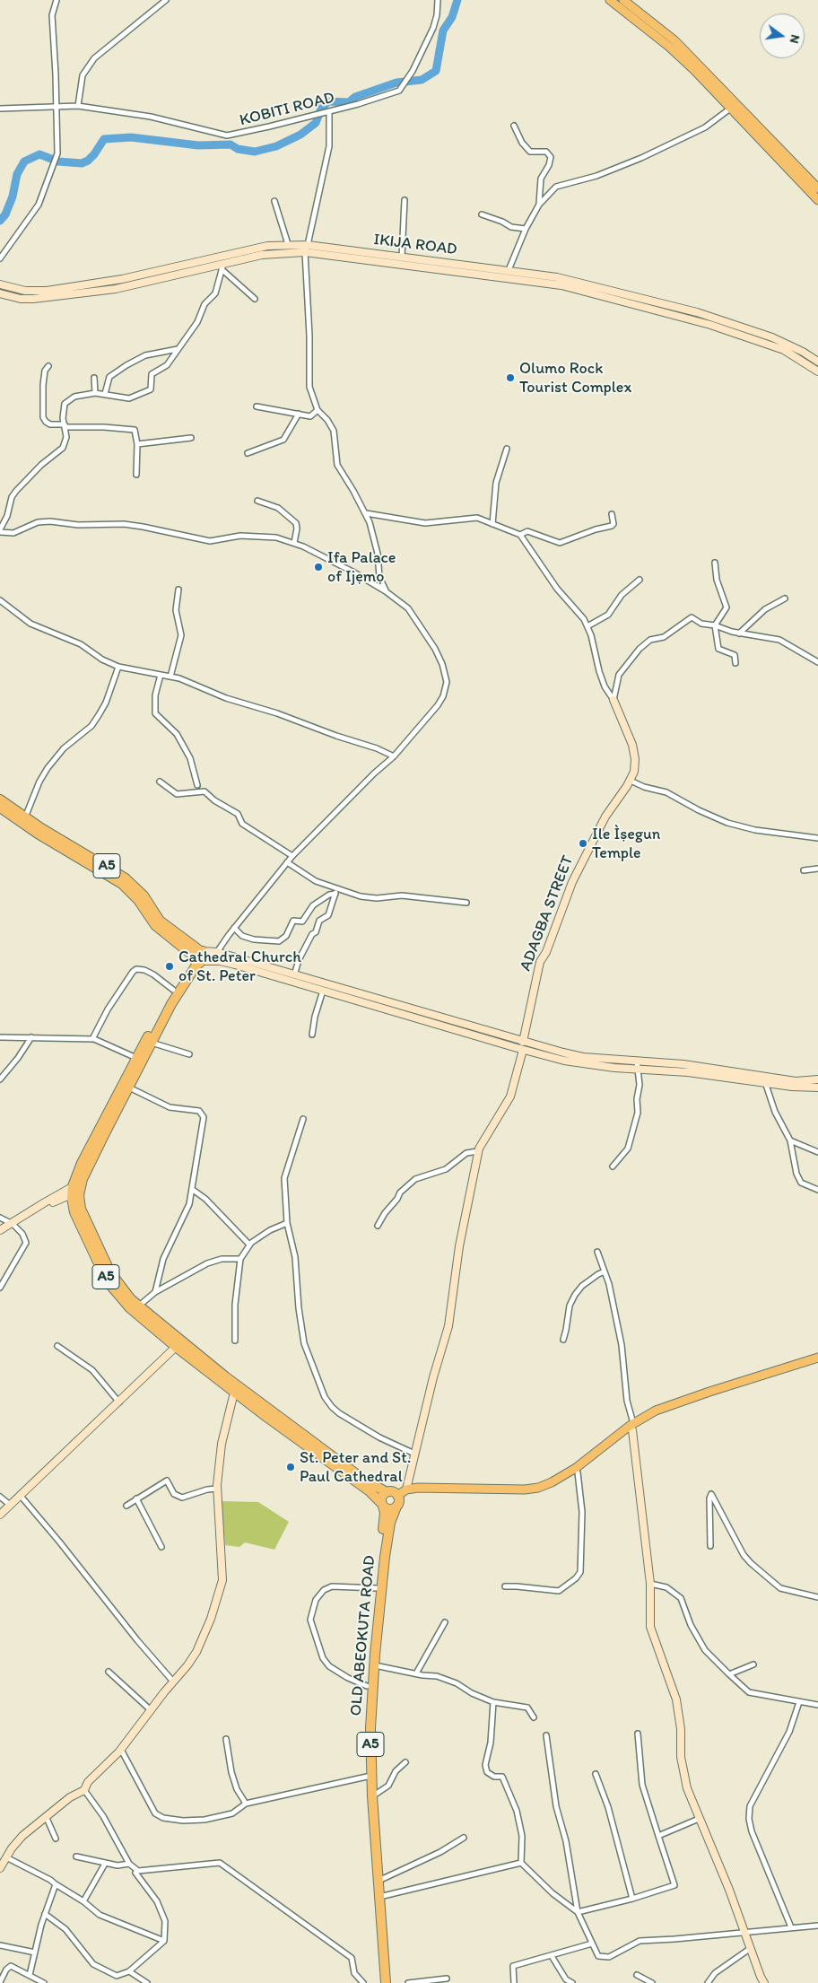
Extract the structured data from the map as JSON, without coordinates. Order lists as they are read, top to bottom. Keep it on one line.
{"streets":{"highway":["A5","OLD ABEOKUTA ROAD"],"street":["KOBITI ROAD","IKIJA ROAD","ADAGBA STREET"]},"crossings":[["A5","OLD ABEOKUTA ROAD"]],"places":["Olumo Rock Tourist Complex","Ifa Palace of Ijẹmọ","Ile Ìṣegun Temple","Cathedral Church of St. Peter","St. Peter and St. Paul Cathedral"],"north":"right"}
